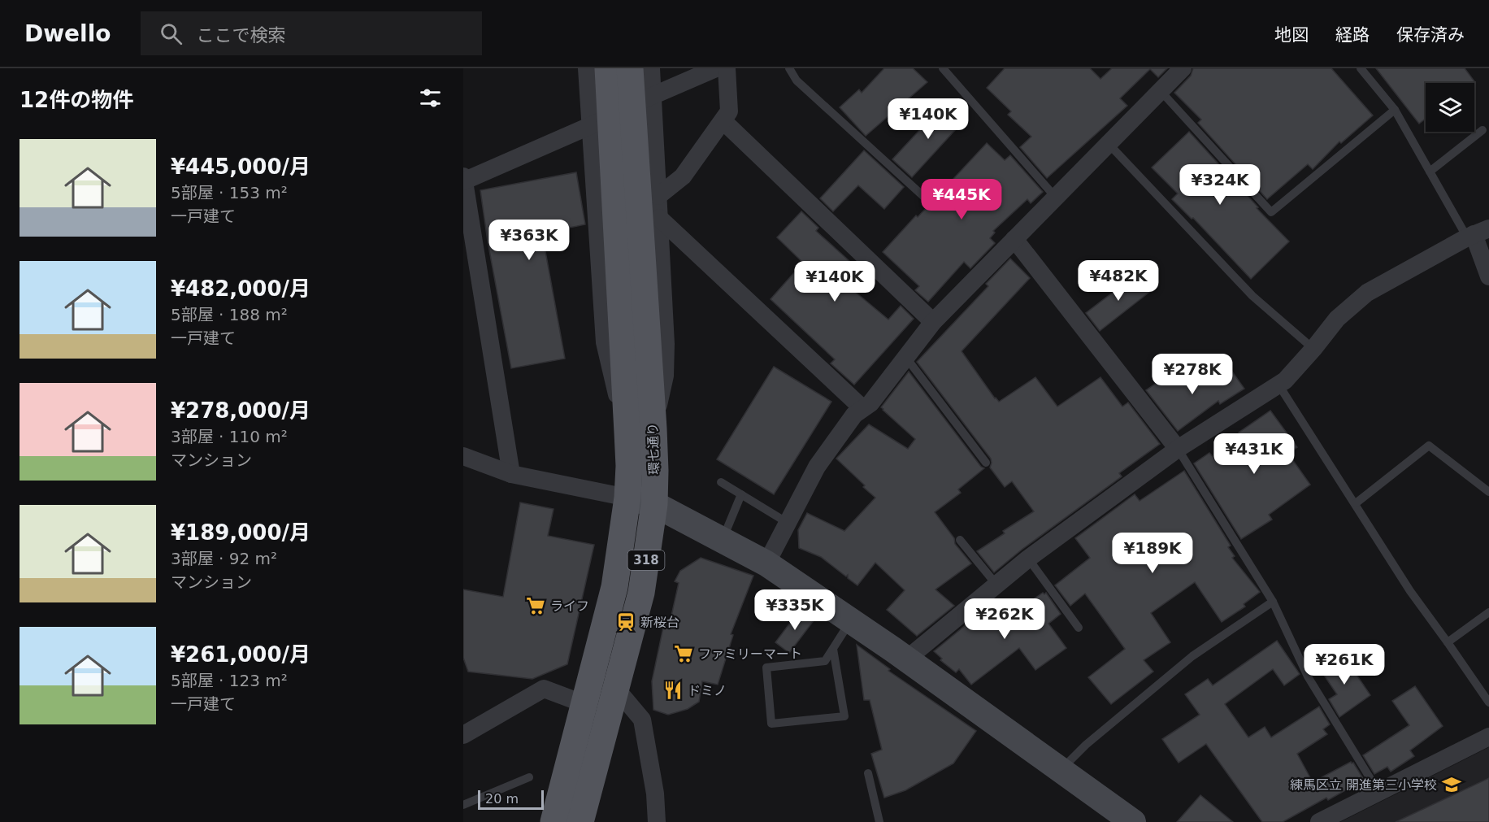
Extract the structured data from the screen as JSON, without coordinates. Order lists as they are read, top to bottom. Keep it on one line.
{"streets":{"main road":["環七通り","318"]},"places":{"supermarket":["ライフ","ファミリーマート"],"station":["新桜台"],"restaurant":["ドミノ"],"school or university":["練馬区立 開進第三小学校"]},"scale_bar":"20 m","page":{"header":"Dwello","search":"ここで検索","nav":["地図","経路","保存済み"],"heading":"12件の物件","price":["¥140K","¥324K","¥445K","¥363K","¥482K","¥140K","¥278K","¥431K","¥189K","¥335K","¥262K","¥261K"],"list":[{"name":"¥445,000/月","note":"5部屋 · 153 m² · 一戸建て"},{"name":"¥482,000/月","note":"5部屋 · 188 m² · 一戸建て"},{"name":"¥278,000/月","note":"3部屋 · 110 m² · マンション"},{"name":"¥189,000/月","note":"3部屋 · 92 m² · マンション"},{"name":"¥261,000/月","note":"5部屋 · 123 m² · 一戸建て"}],"scale":"20 m"}}
